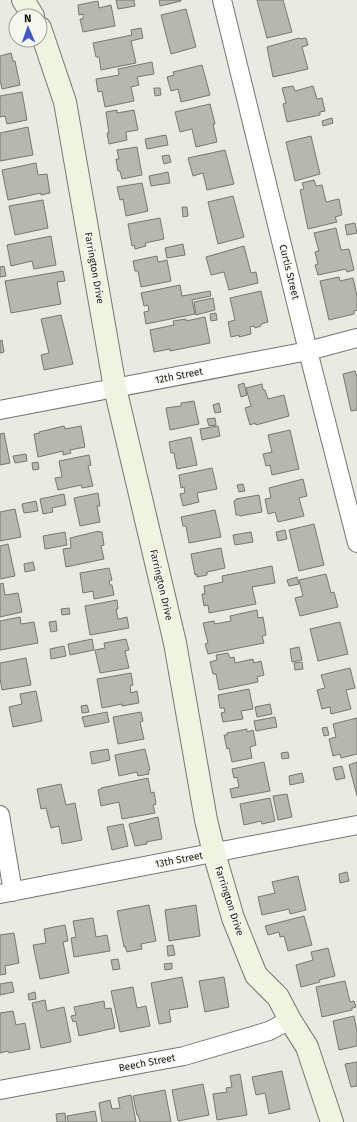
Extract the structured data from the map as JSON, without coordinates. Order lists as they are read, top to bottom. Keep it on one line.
{"streets":{"street":["Farrington Drive","Curtis Street","12th Street","13th Street","Beech Street"]},"crossings":[["Farrington Drive","12th Street"],["Farrington Drive","13th Street"],["Farrington Drive","Beech Street"],["Curtis Street","12th Street"]],"north":"top"}
